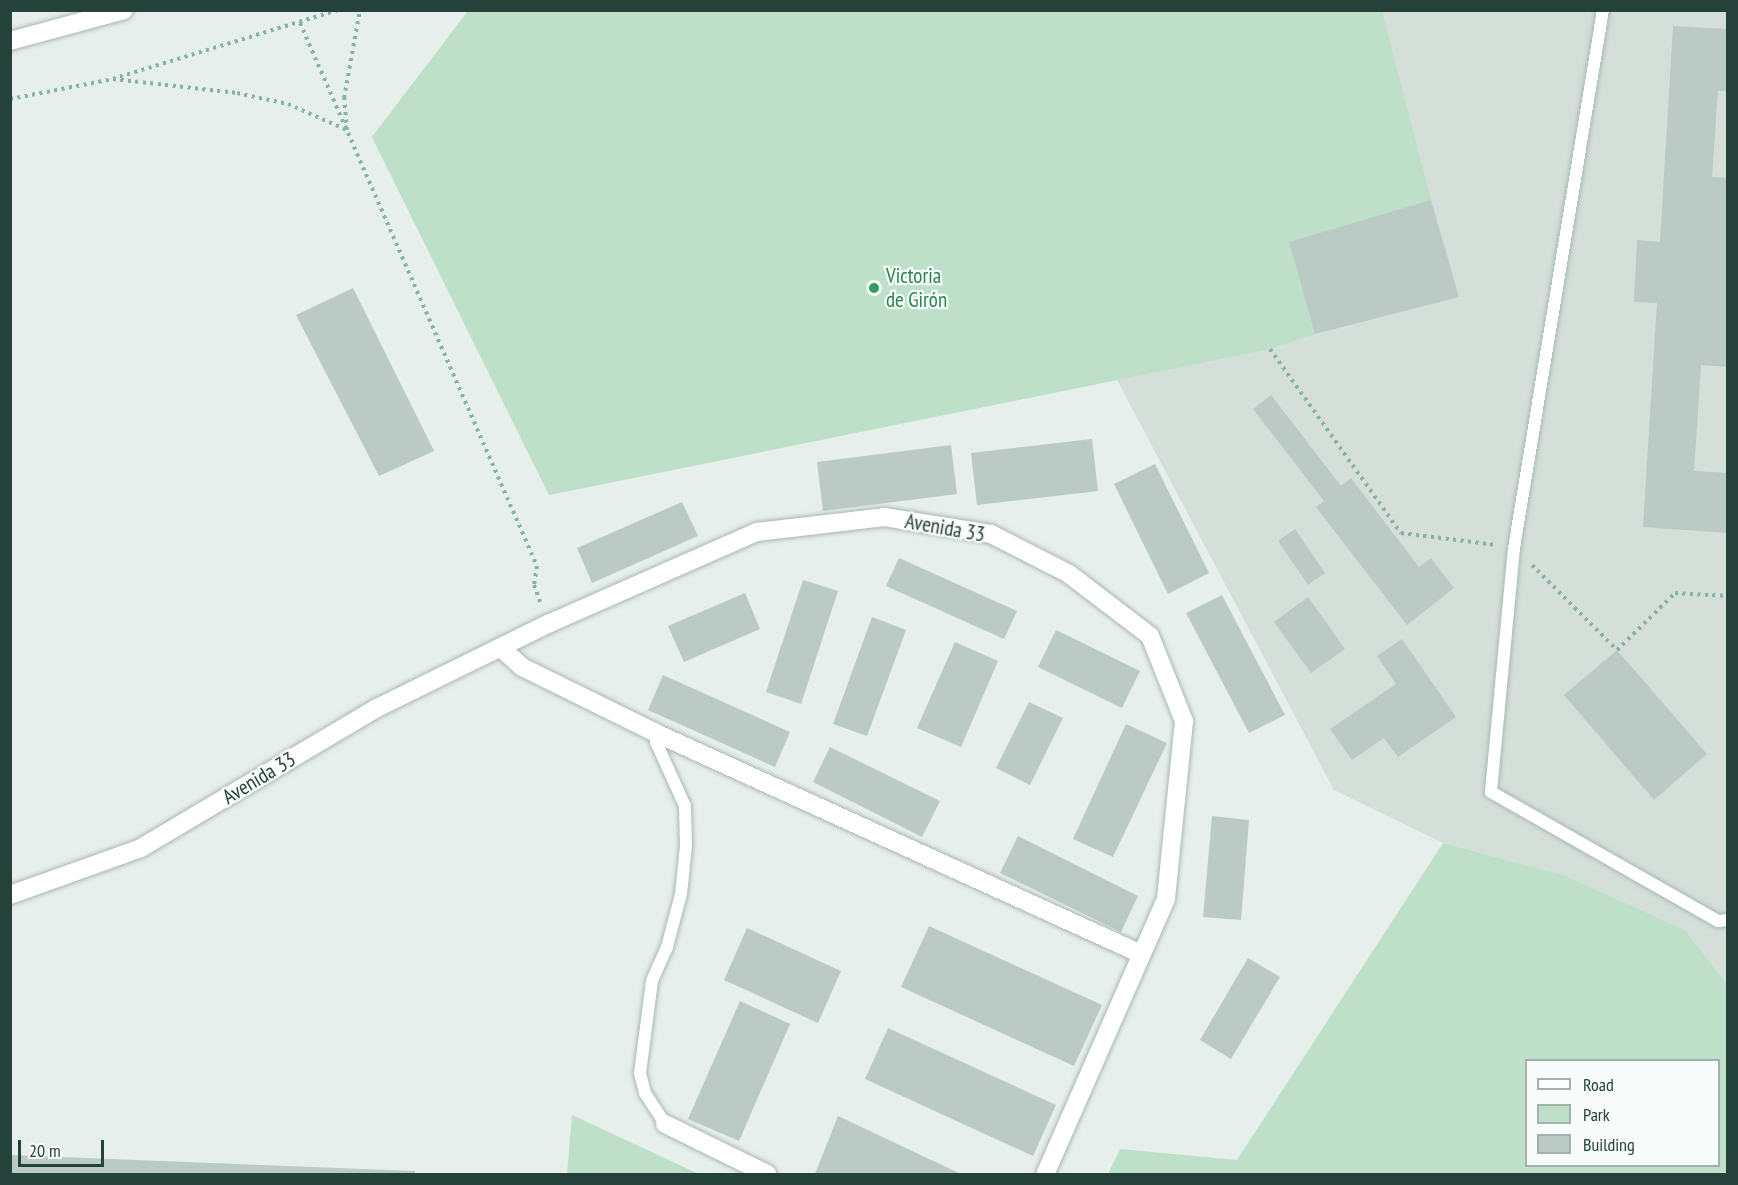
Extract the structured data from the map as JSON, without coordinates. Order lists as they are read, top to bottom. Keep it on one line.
{"streets":{"street":["Avenida 33"]},"places":["Victoria de Girón"],"legend":["Road","Park","Building"],"scale_bar":"20 m"}
